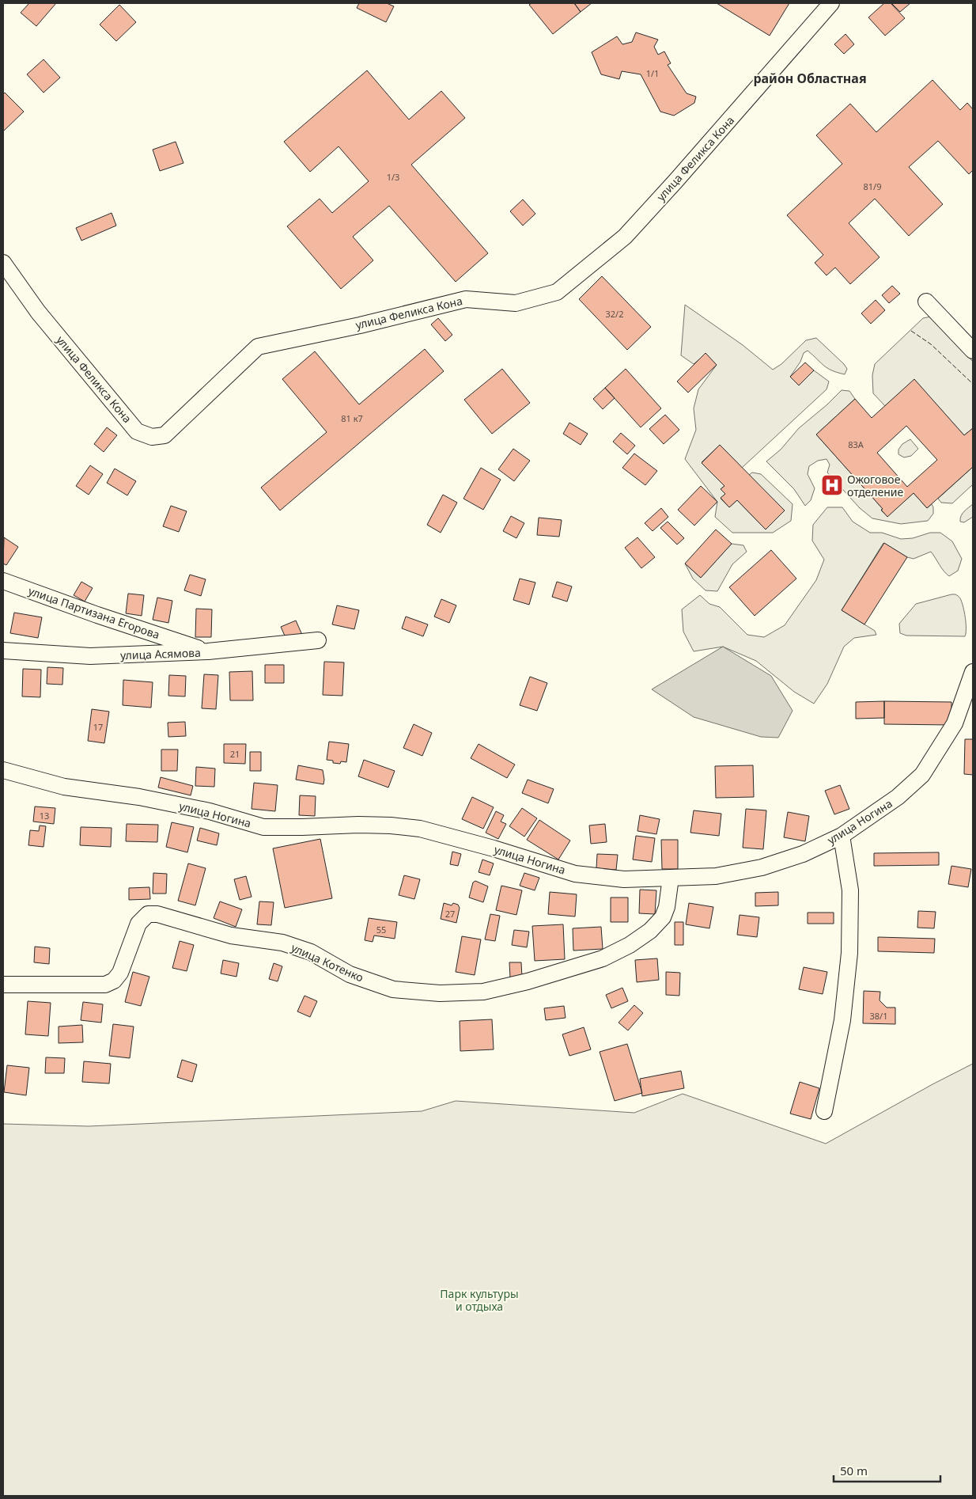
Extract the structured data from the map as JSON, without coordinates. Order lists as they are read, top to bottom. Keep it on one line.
{"streets":{"street":["улица Феликса Кона","улица Партизана Егорова","улица Асямова","улица Ногина","улица Котенко"]},"crossings":[["улица Партизана Егорова","улица Асямова"],["улица Ногина","улица Котенко"]],"districts":["район Областная"],"parks":["Парк культуры и отдыха"],"places":{"hospital":["Ожоговое отделение"]},"house_numbers":["1/1","1/3","81/9","32/2","81 к7","83А","17","21","13","27","55","38/1"],"scale_bar":"50 m"}
